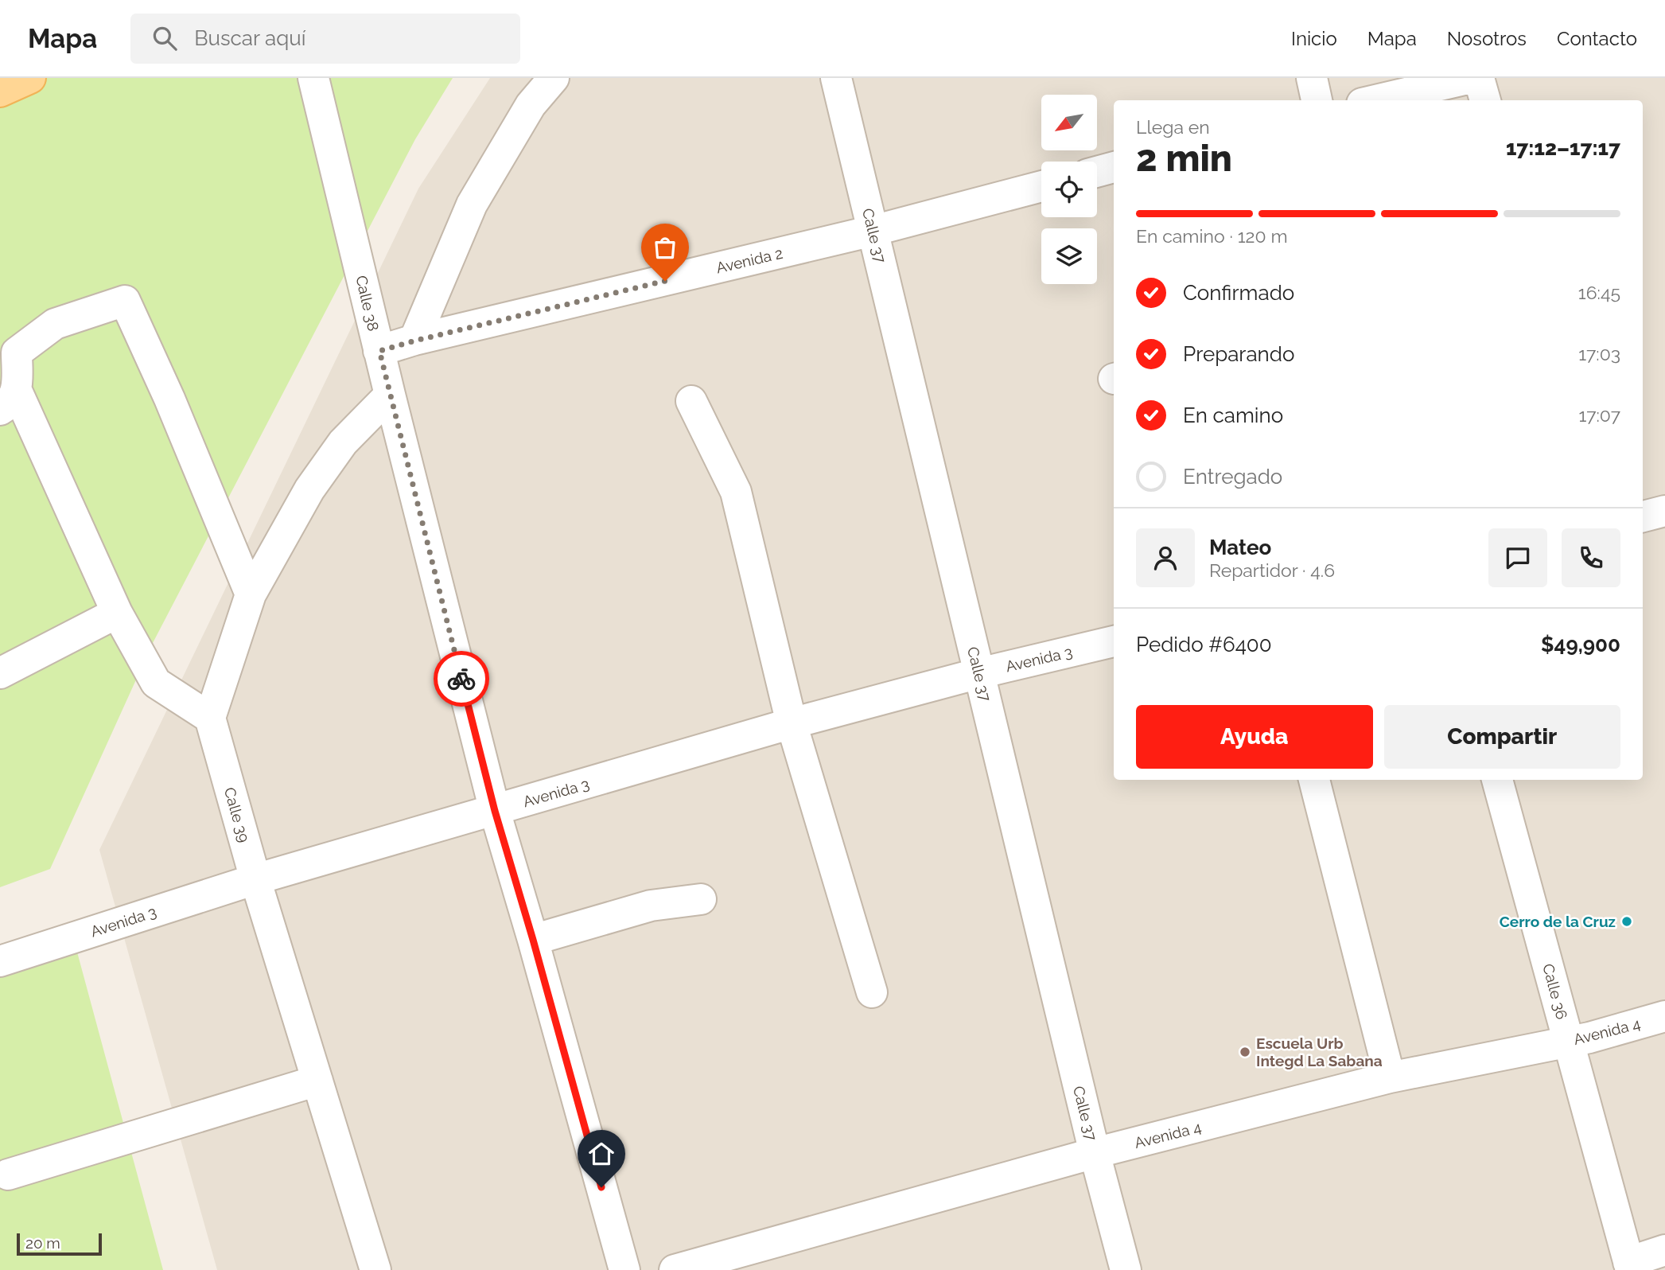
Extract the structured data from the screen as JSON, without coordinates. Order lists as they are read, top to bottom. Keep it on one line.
{"streets":{"street":["Calle 37","Avenida 2","Calle 38","Avenida 3","Calle 39","Calle 36","Avenida 4"]},"crossings":[["Calle 37","Avenida 2"],["Calle 37","Avenida 3"],["Calle 37","Avenida 4"],["Calle 38","Avenida 3"],["Avenida 3","Calle 39"],["Calle 36","Avenida 4"]],"places":["Cerro de la Cruz","Escuela Urb Integd La Sabana"],"scale_bar":"20 m","north":"bottom left","page":{"header":"Mapa","search":"Buscar aquí","nav":["Inicio","Mapa","Nosotros","Contacto"],"heading":["2 min","Llega en","17:12–17:17"],"panel":["Mateo","Repartidor · 4.6","Pedido #6400","$49,900"],"bar":"En camino · 120 m","list":[["Confirmado","16:45"],["Preparando","17:03"],["En camino","17:07"],"Entregado"],"buttons":["Ayuda","Compartir"],"scale":"20 m"}}
